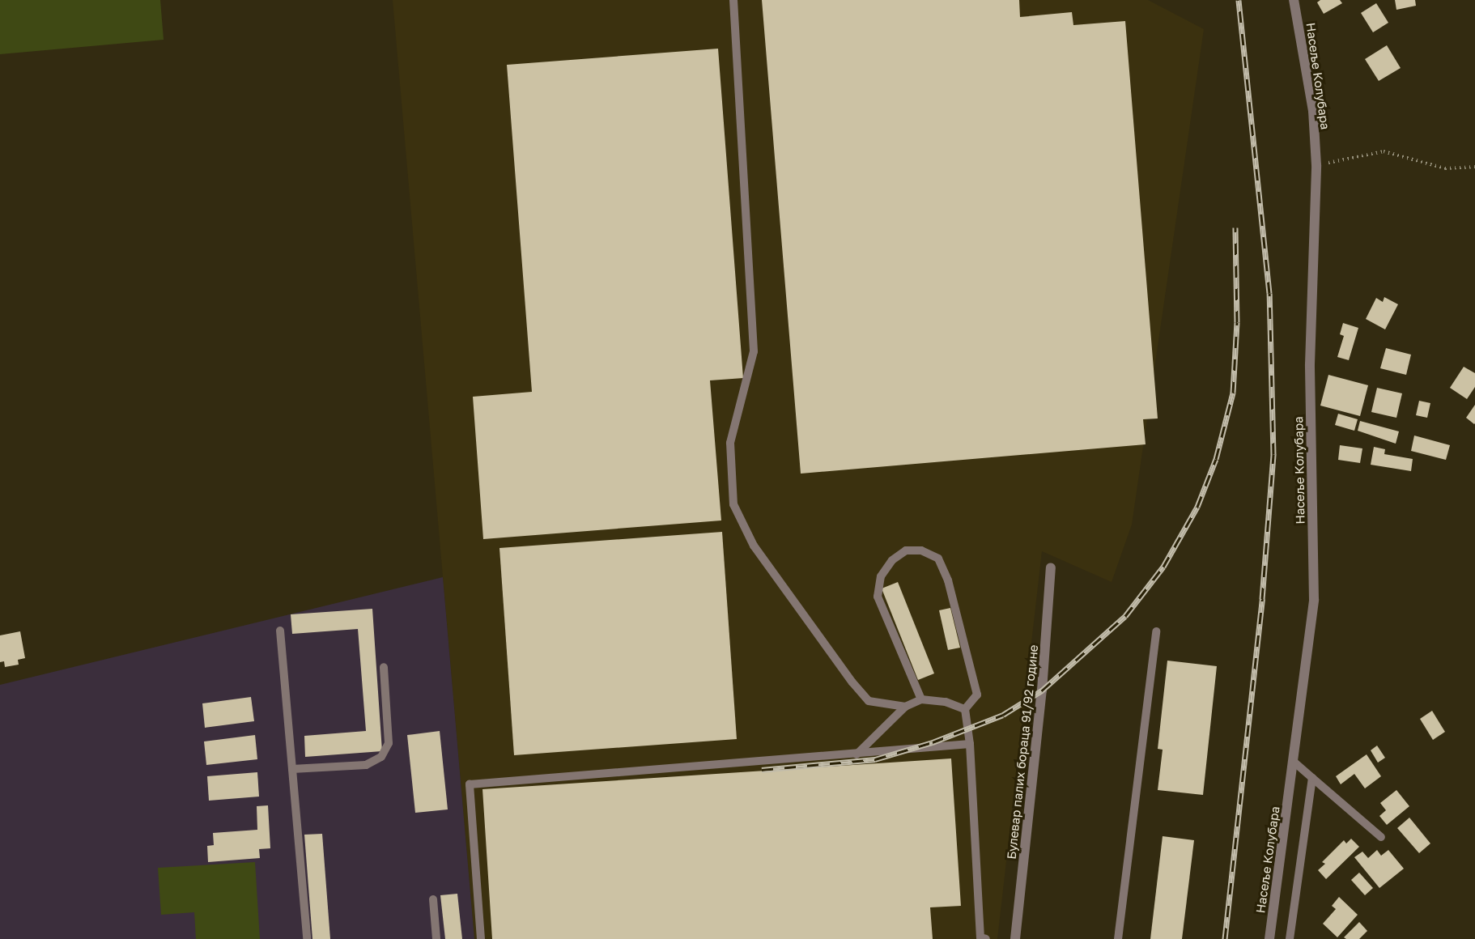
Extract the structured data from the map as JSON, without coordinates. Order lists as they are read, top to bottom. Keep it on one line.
{"streets":{"street":["Насеље Колубара","Булевар палих бораца 91/92 године"]}}
